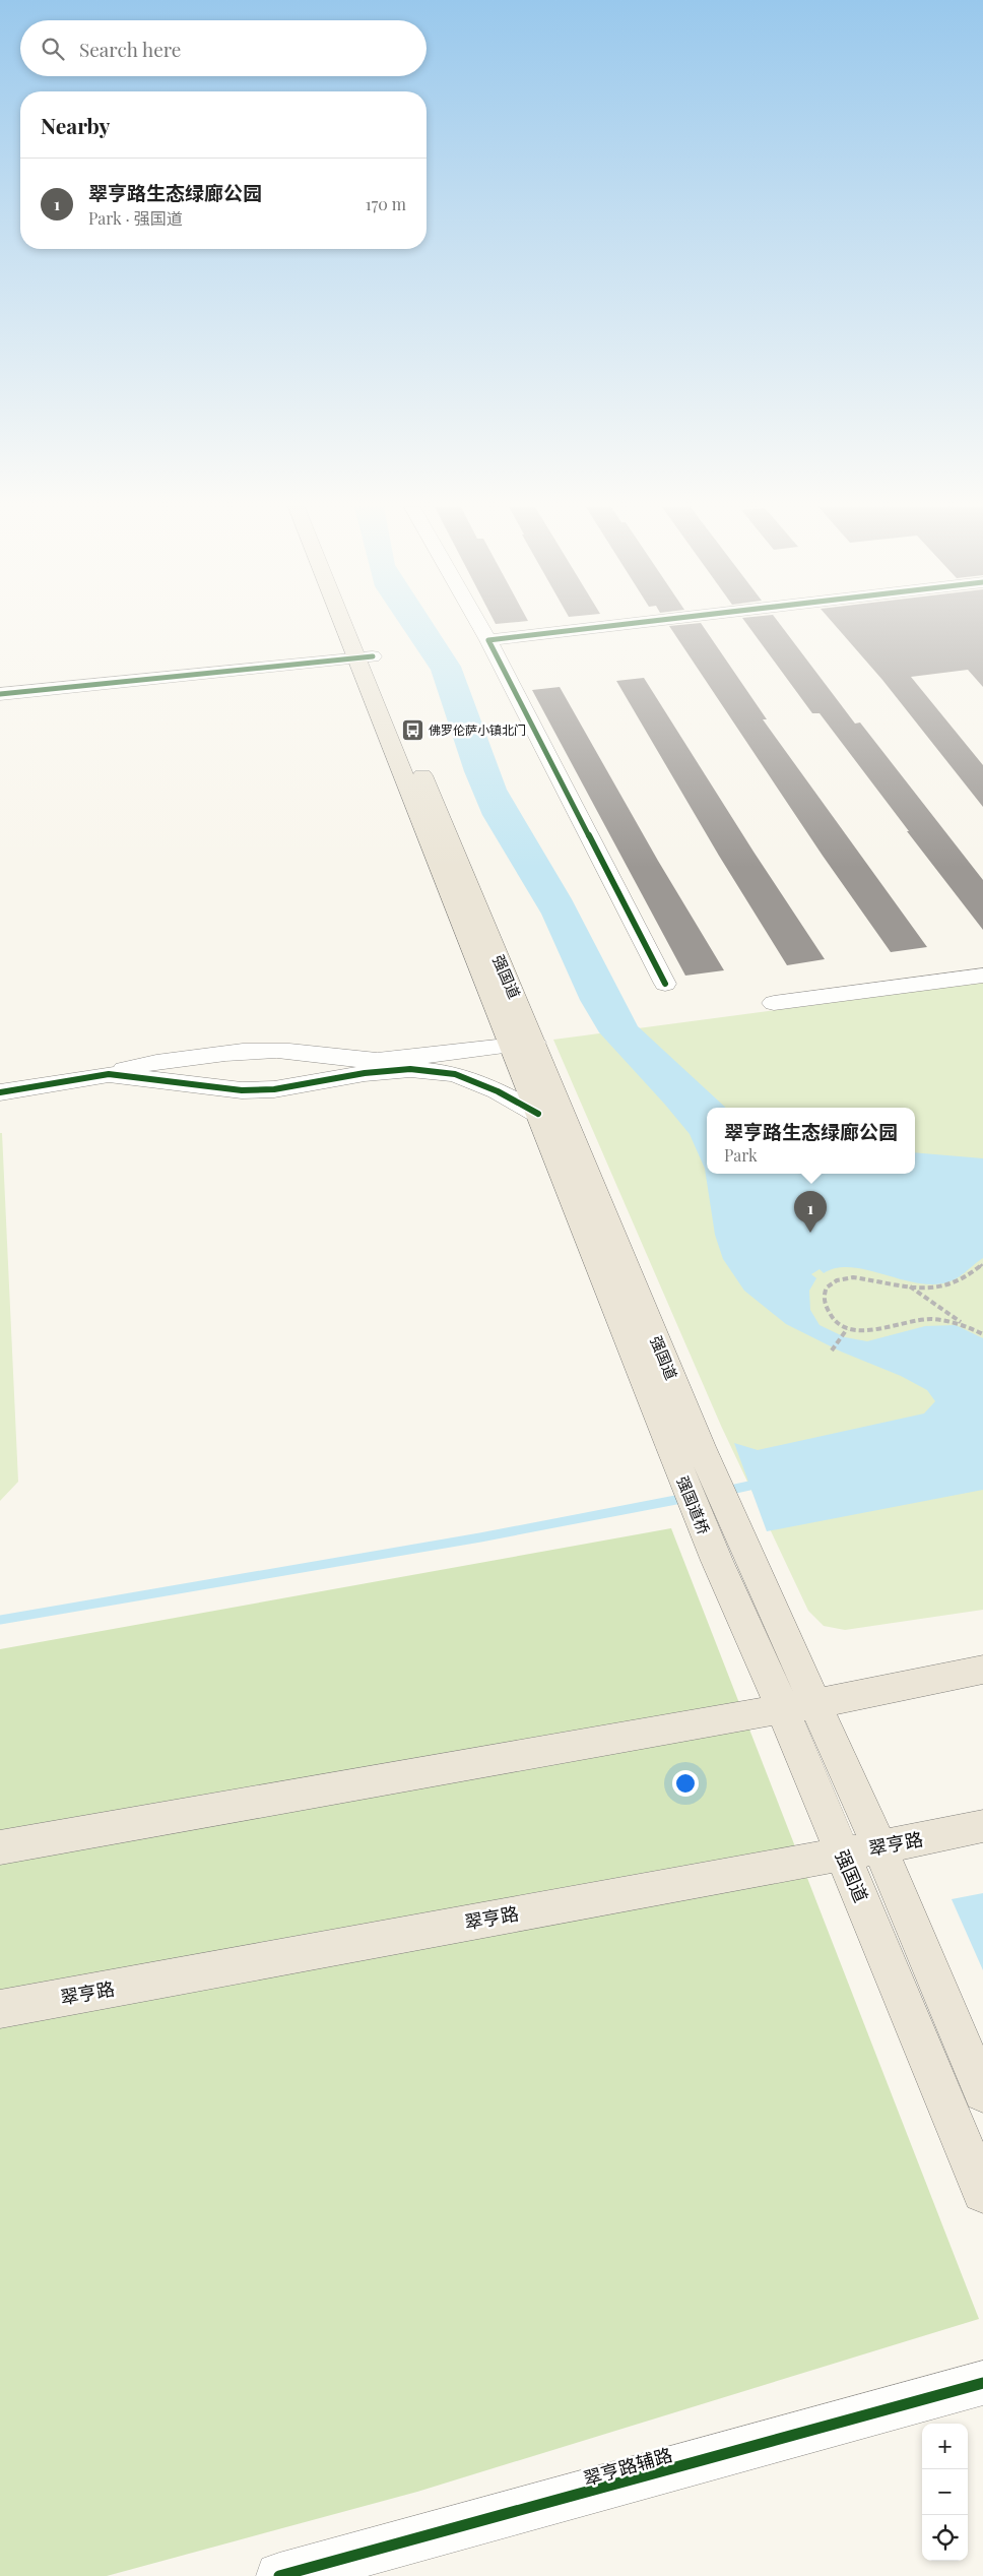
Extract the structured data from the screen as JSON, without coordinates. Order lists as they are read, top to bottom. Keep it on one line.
{"streets":{"main road":["强国道","强国道桥","翠亨路"],"street":["翠亨路辅路"]},"crossings":[["强国道","强国道桥"],["强国道","翠亨路"]],"places":{"bus stop":["佛罗伦萨小镇北门"]},"page":{"search":"Search here","heading":"Nearby","list":[{"mark":"1","name":"翠亨路生态绿廊公园","note":"Park · 强国道","value":"170 m"}],"popup":["翠亨路生态绿廊公园","Park"],"pins":"1","map_buttons":["+","−"]}}
